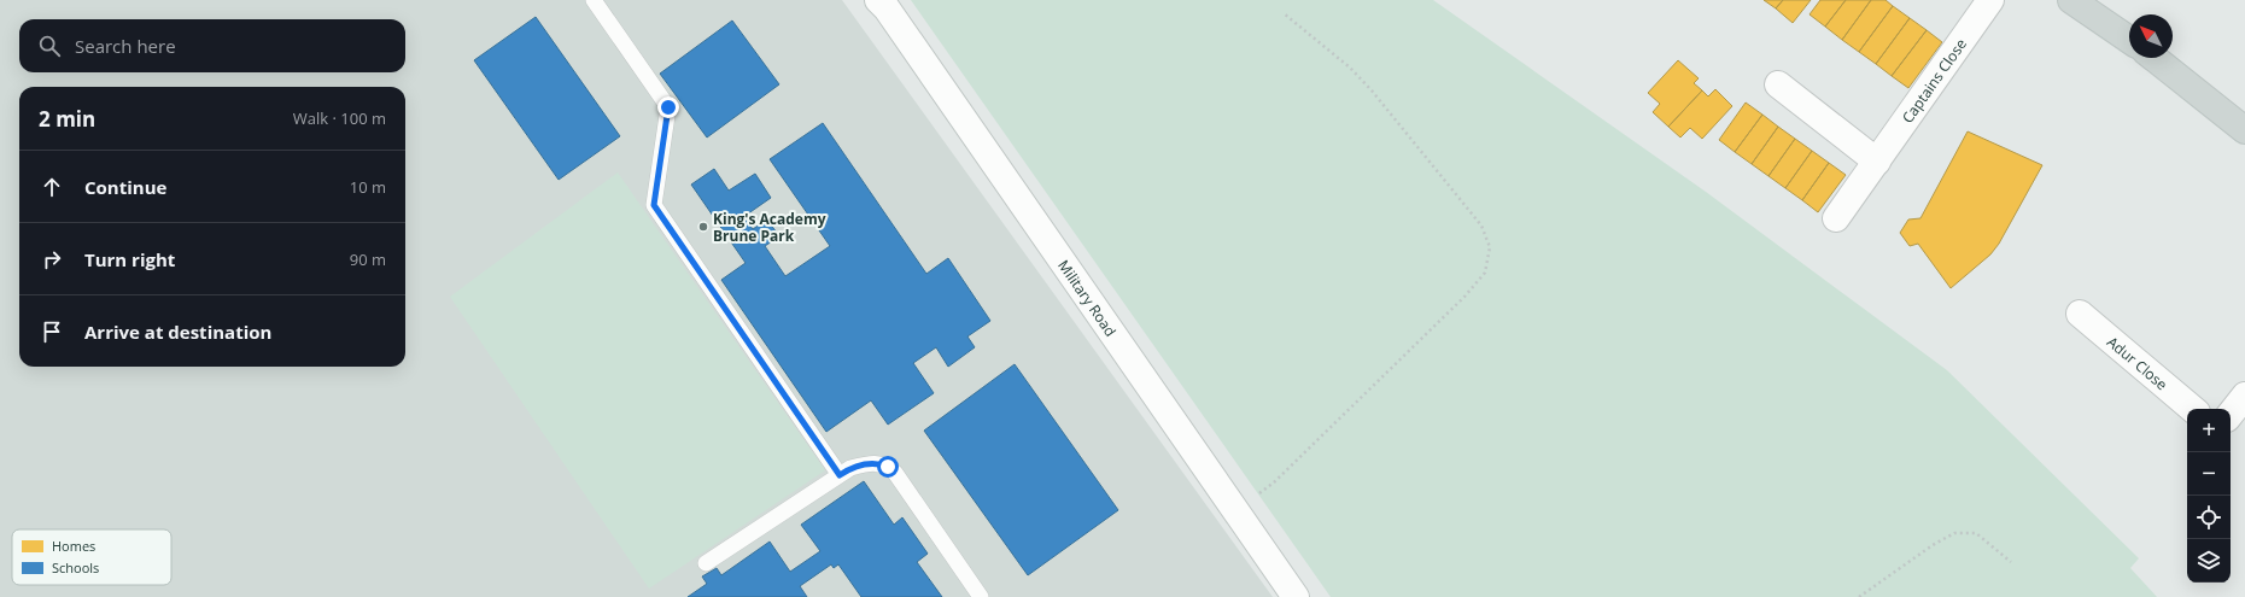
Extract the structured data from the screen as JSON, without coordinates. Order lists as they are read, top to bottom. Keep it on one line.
{"streets":{"street":["Captains Close","Military Road","Adur Close"]},"places":["King's Academy Brune Park"],"legend":["Homes","Schools"],"north":"top left","page":{"search":"Search here","heading":["2 min","Walk · 100 m"],"list":[["Continue","10 m"],["Turn right","90 m"],"Arrive at destination"],"map_buttons":["+","−"]}}
